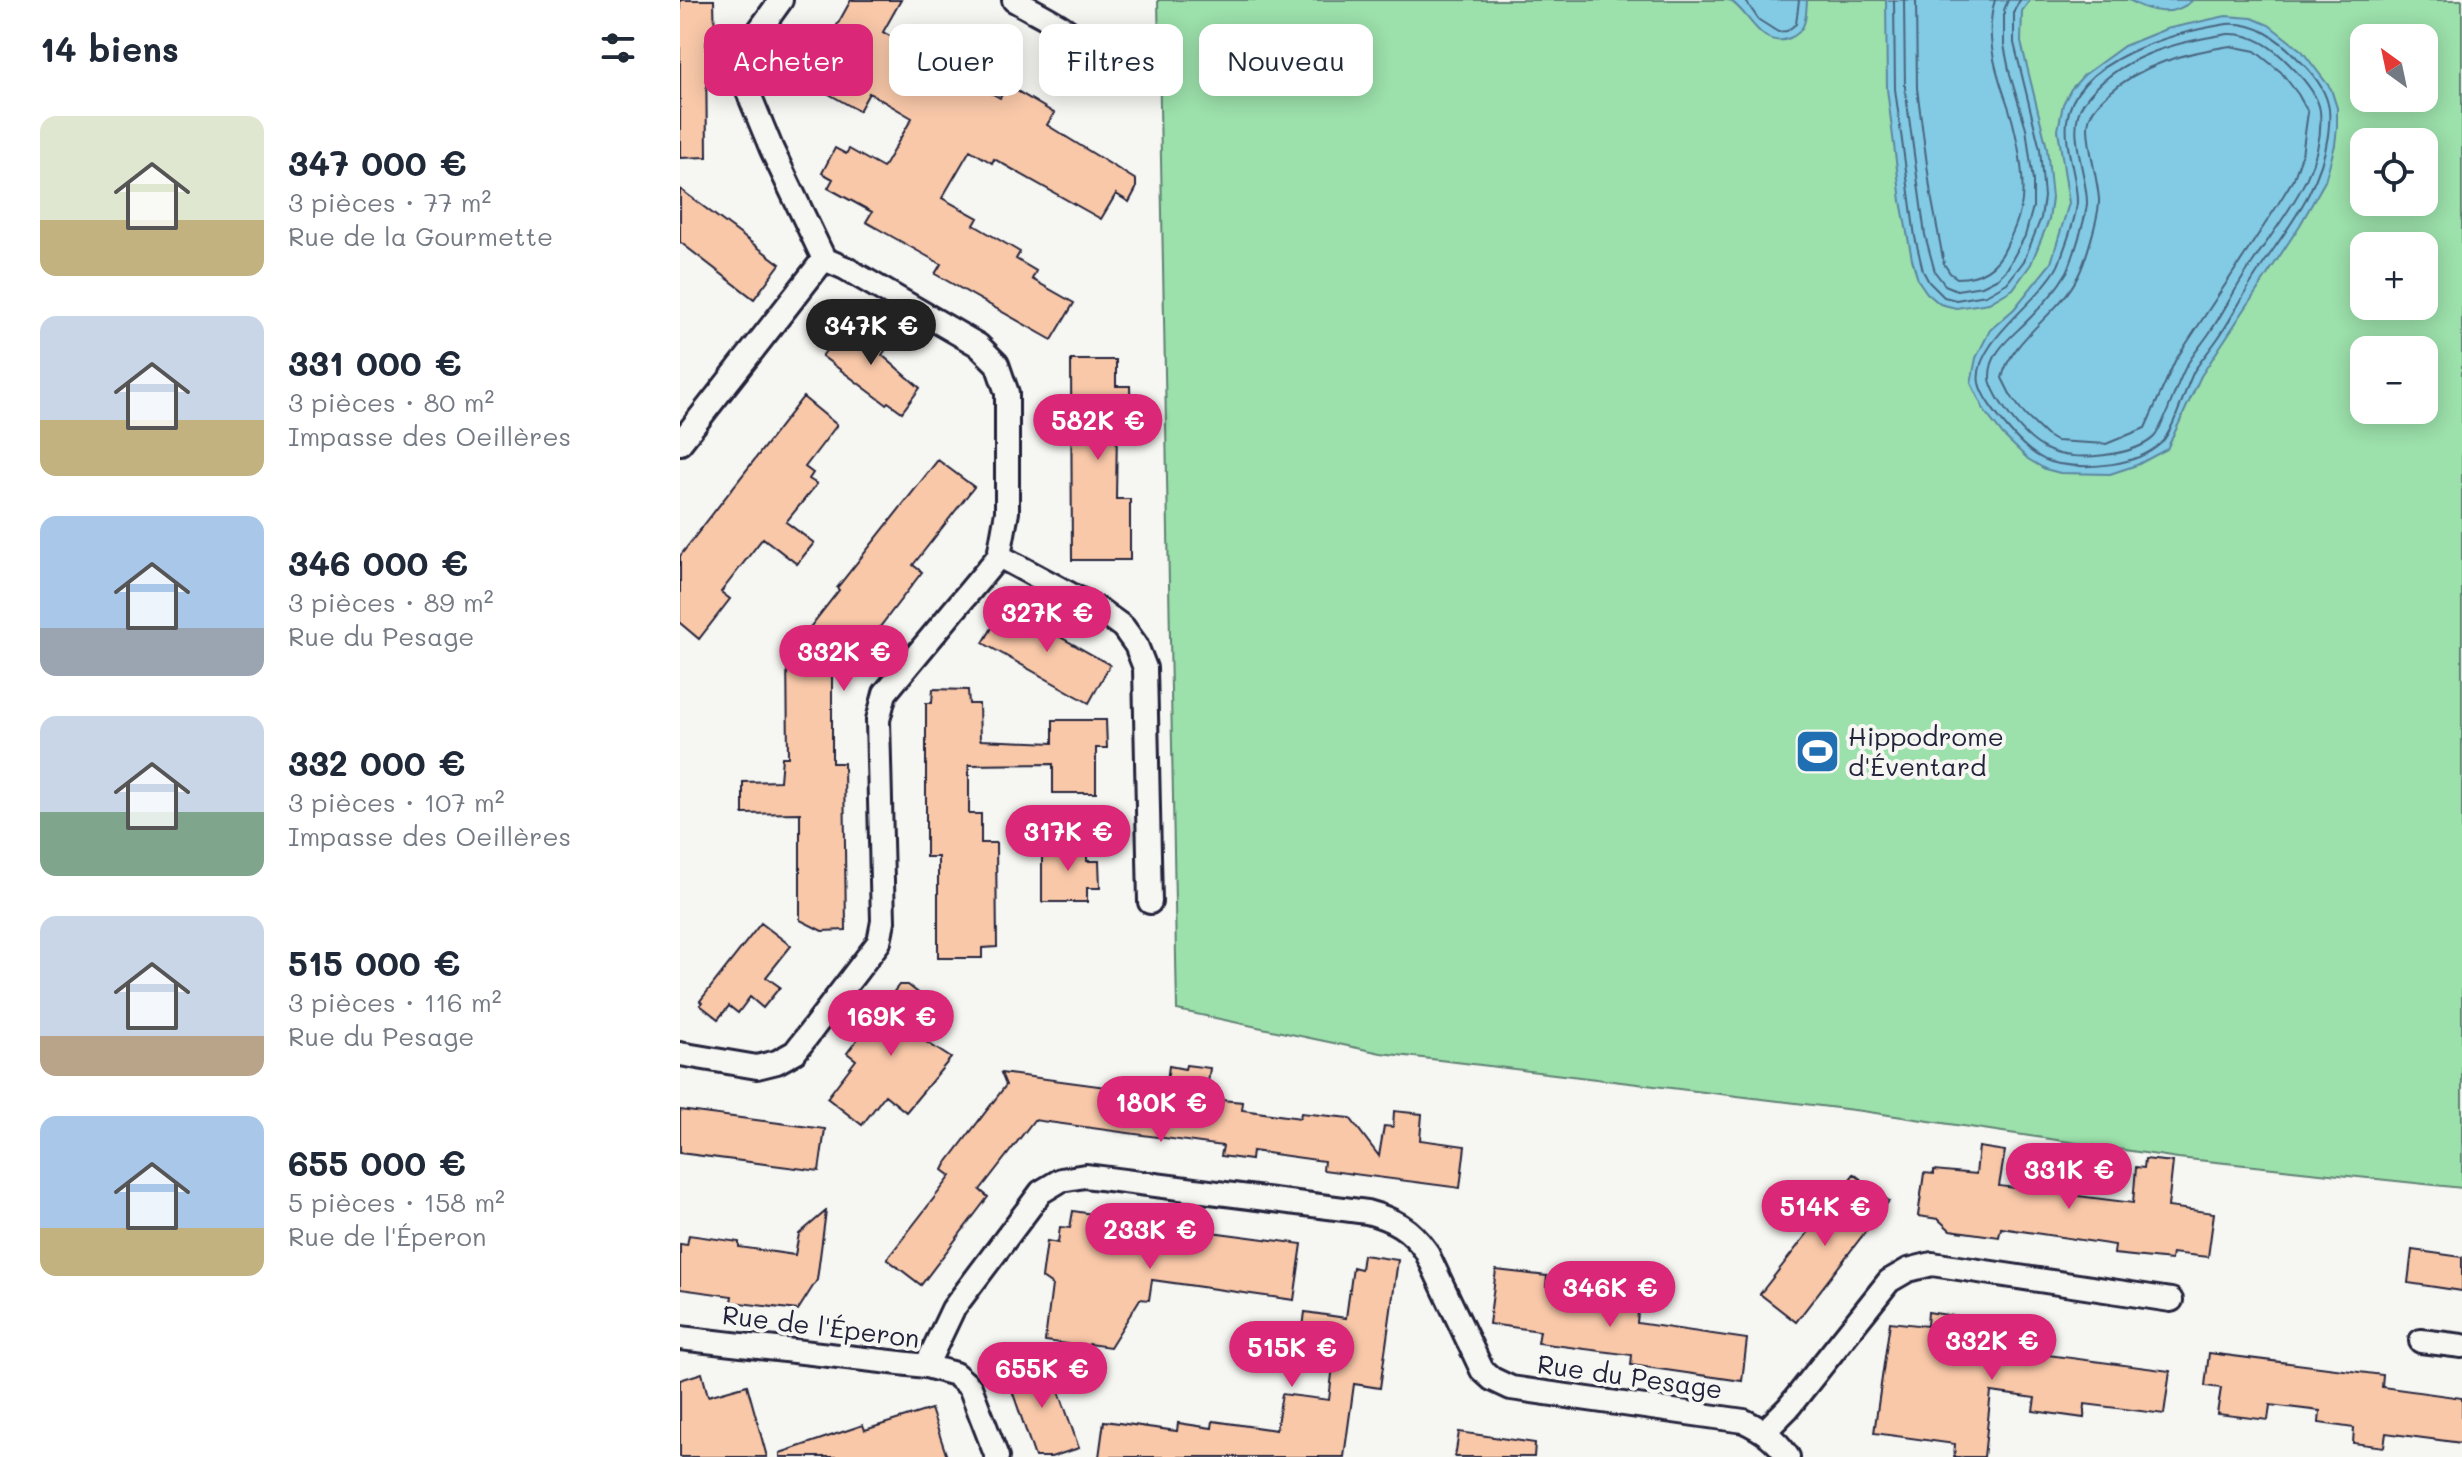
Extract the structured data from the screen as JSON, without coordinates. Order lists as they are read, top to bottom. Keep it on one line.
{"streets":{"street":["Rue de l'Éperon","Rue du Pesage"]},"crossings":[["Rue de l'Éperon","Rue du Pesage"]],"places":{"sports":["Hippodrome d'Éventard"]},"north":"top left","page":{"heading":"14 biens","map_buttons":["+","−"],"chip":["Acheter","Louer","Filtres","Nouveau"],"list":[{"name":"347 000 €","note":"3 pièces · 77 m² · Rue de la Gourmette"},{"name":"331 000 €","note":"3 pièces · 80 m² · Impasse des Oeillères"},{"name":"346 000 €","note":"3 pièces · 89 m² · Rue du Pesage"},{"name":"332 000 €","note":"3 pièces · 107 m² · Impasse des Oeillères"},{"name":"515 000 €","note":"3 pièces · 116 m² · Rue du Pesage"},{"name":"655 000 €","note":"5 pièces · 158 m² · Rue de l'Éperon"}],"price":["347K €","582K €","327K €","332K €","317K €","169K €","180K €","331K €","514K €","233K €","346K €","332K €","515K €","655K €"]}}
